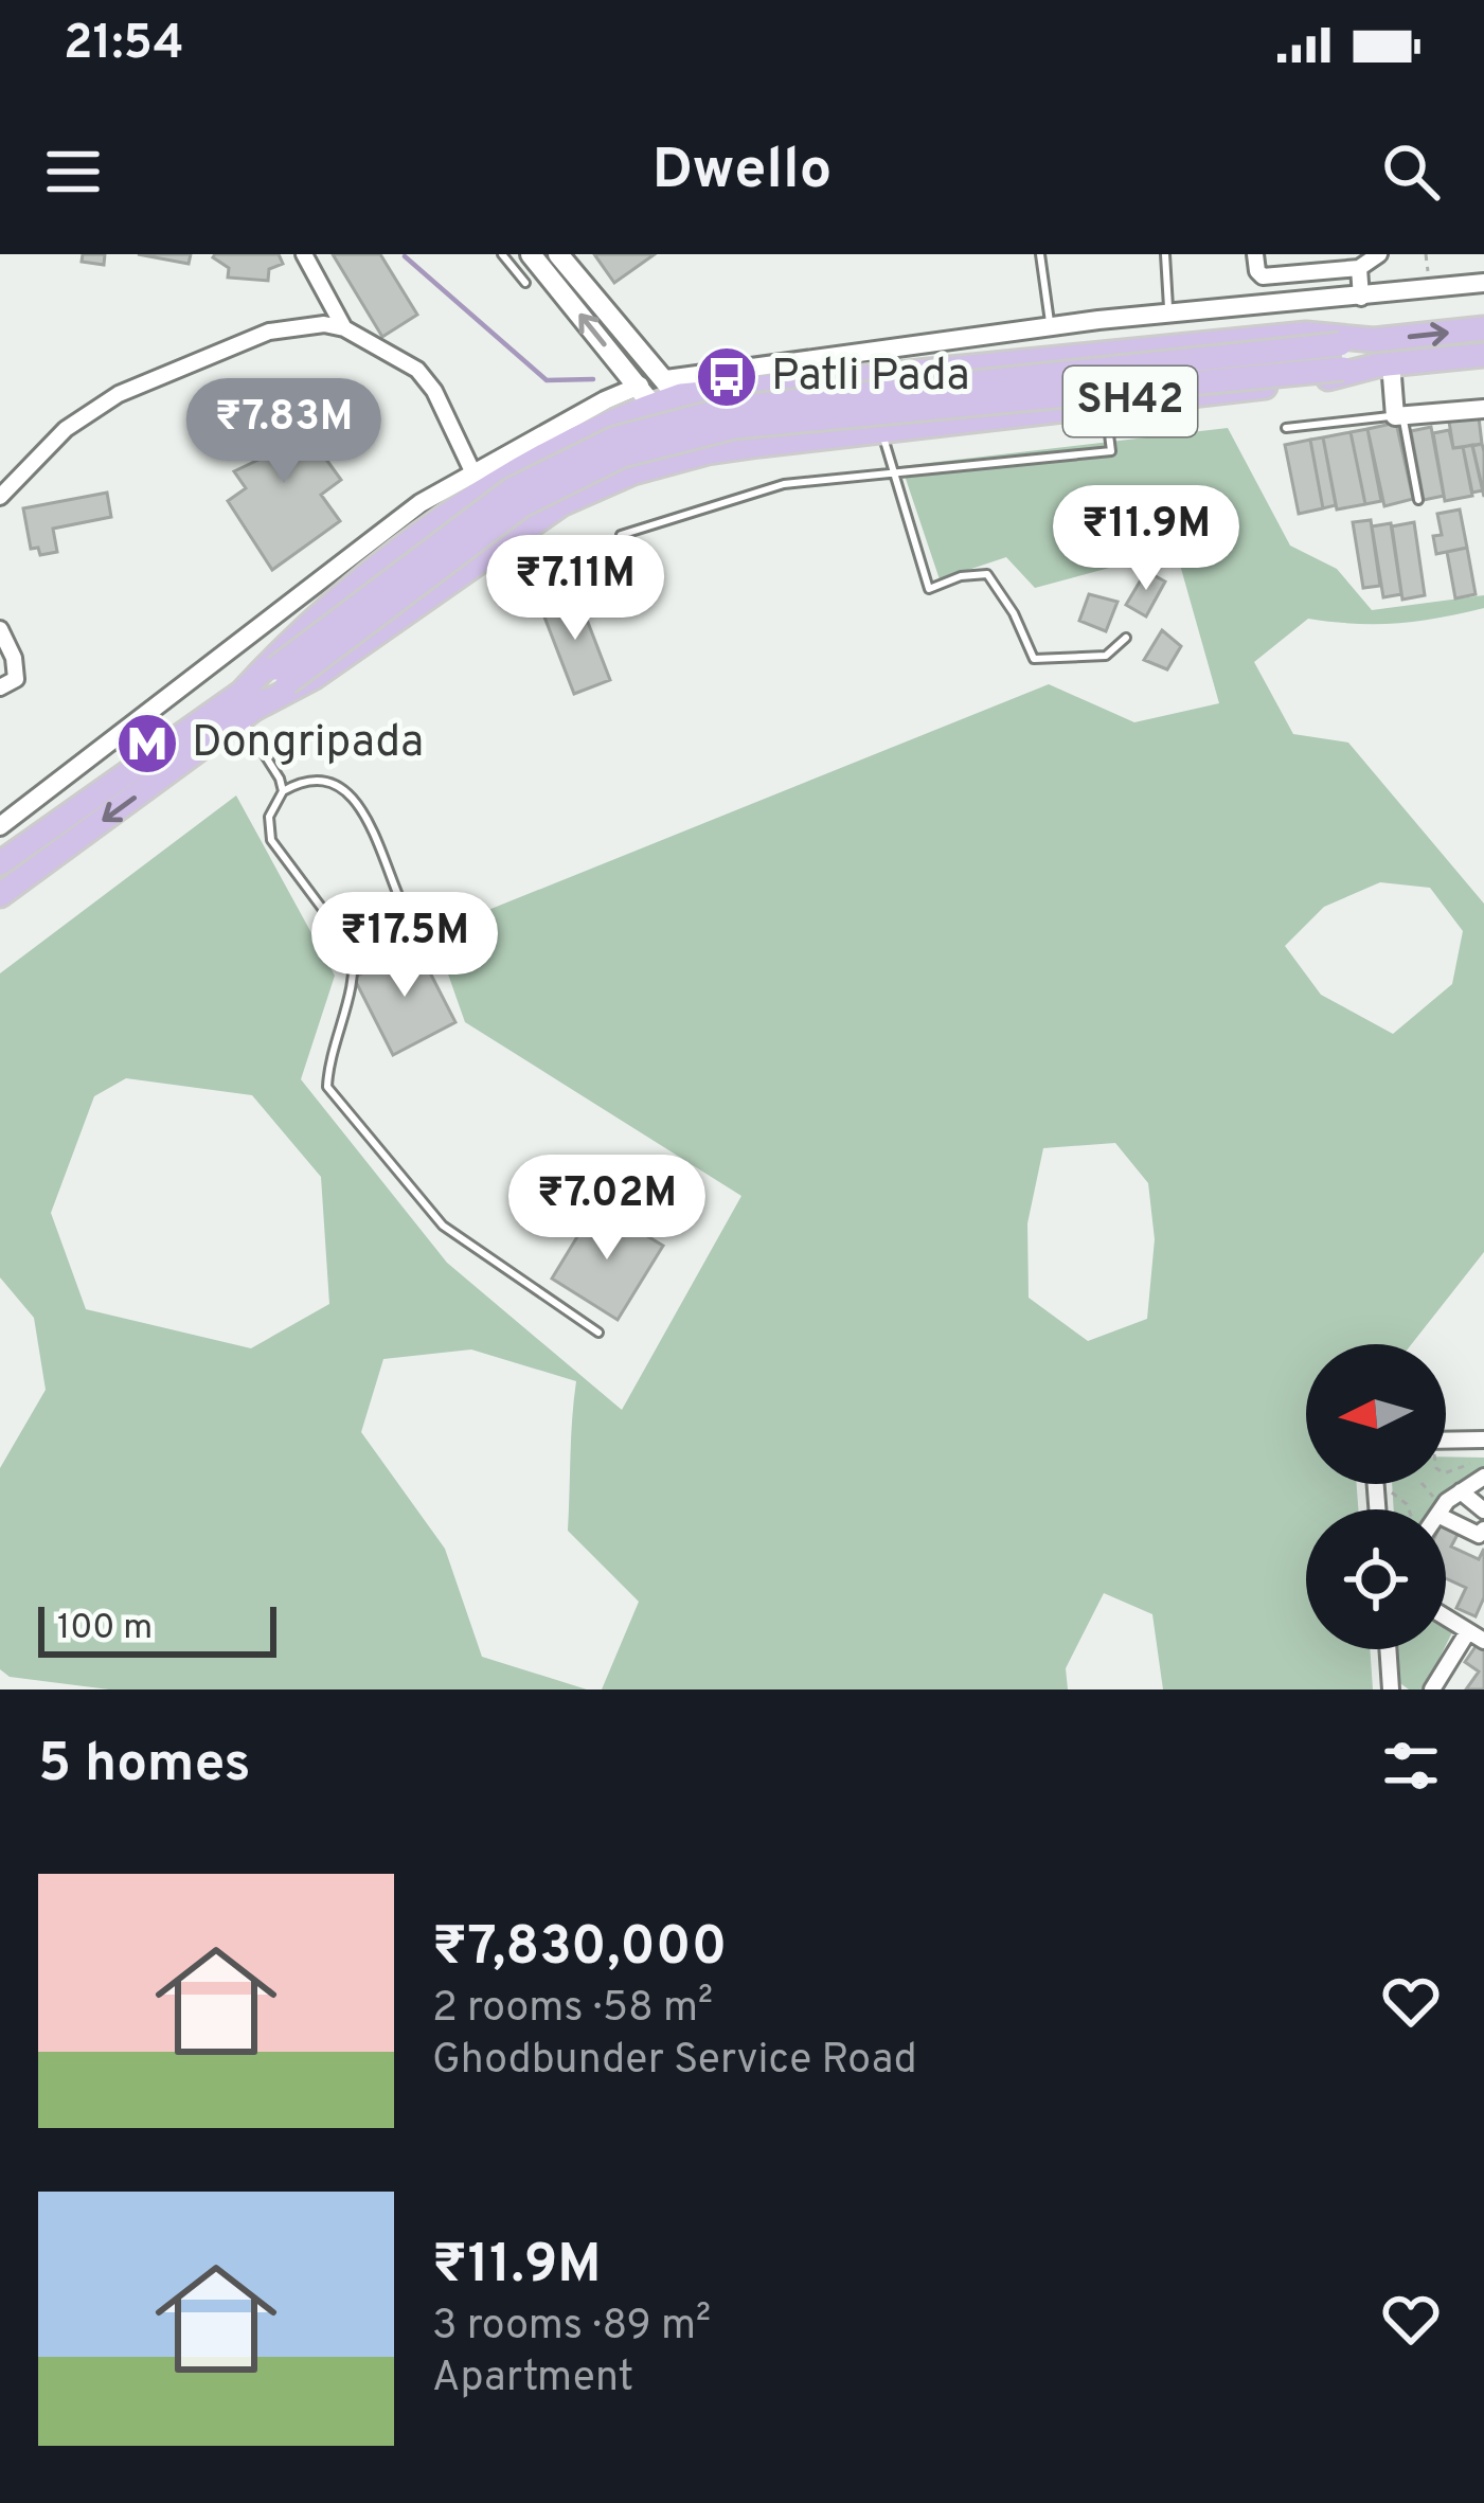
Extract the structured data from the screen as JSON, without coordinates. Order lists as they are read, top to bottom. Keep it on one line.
{"streets":{"main road":["SH42"]},"places":{"bus stop":["Patli Pada"],"metro station":["Dongripada"]},"scale_bar":"100 m","north":"left","page":{"status":"21:54","header":"Dwello","price":["₹7.83M","₹11.9M","₹7.11M","₹17.5M","₹7.02M"],"scale":"100 m","heading":"5 homes","list":[{"name":"₹7,830,000","note":"2 rooms · 58 m² · Ghodbunder Service Road"},{"name":"₹11.9M","note":"3 rooms · 89 m² · Apartment"}]}}
